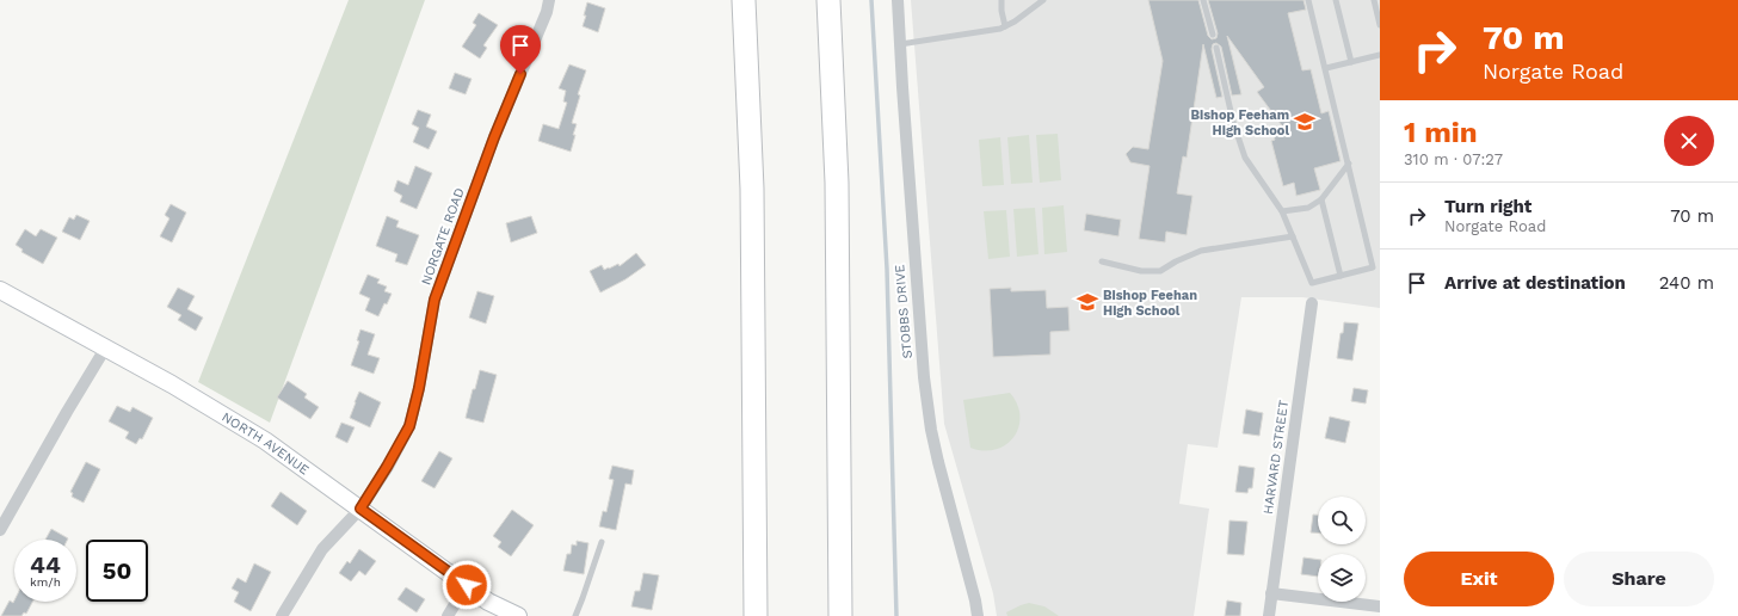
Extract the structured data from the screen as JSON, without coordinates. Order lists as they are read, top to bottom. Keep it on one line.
{"streets":{"main road":["NORTH AVENUE"],"street":["NORGATE ROAD","STOBBS DRIVE","HARVARD STREET"]},"crossings":[["NORGATE ROAD","NORTH AVENUE"]],"places":{"school or university":["Bishop Feeham High School","Bishop Feehan High School"]},"page":{"turn":["70 m","Norgate Road"],"heading":["1 min","310 m · 07:27"],"list":[{"name":"Turn right","note":"Norgate Road","value":"70 m"},{"name":"Arrive at destination","value":"240 m"}],"speed":"44 km/h","limit":"50","buttons":["Exit","Share"]}}
